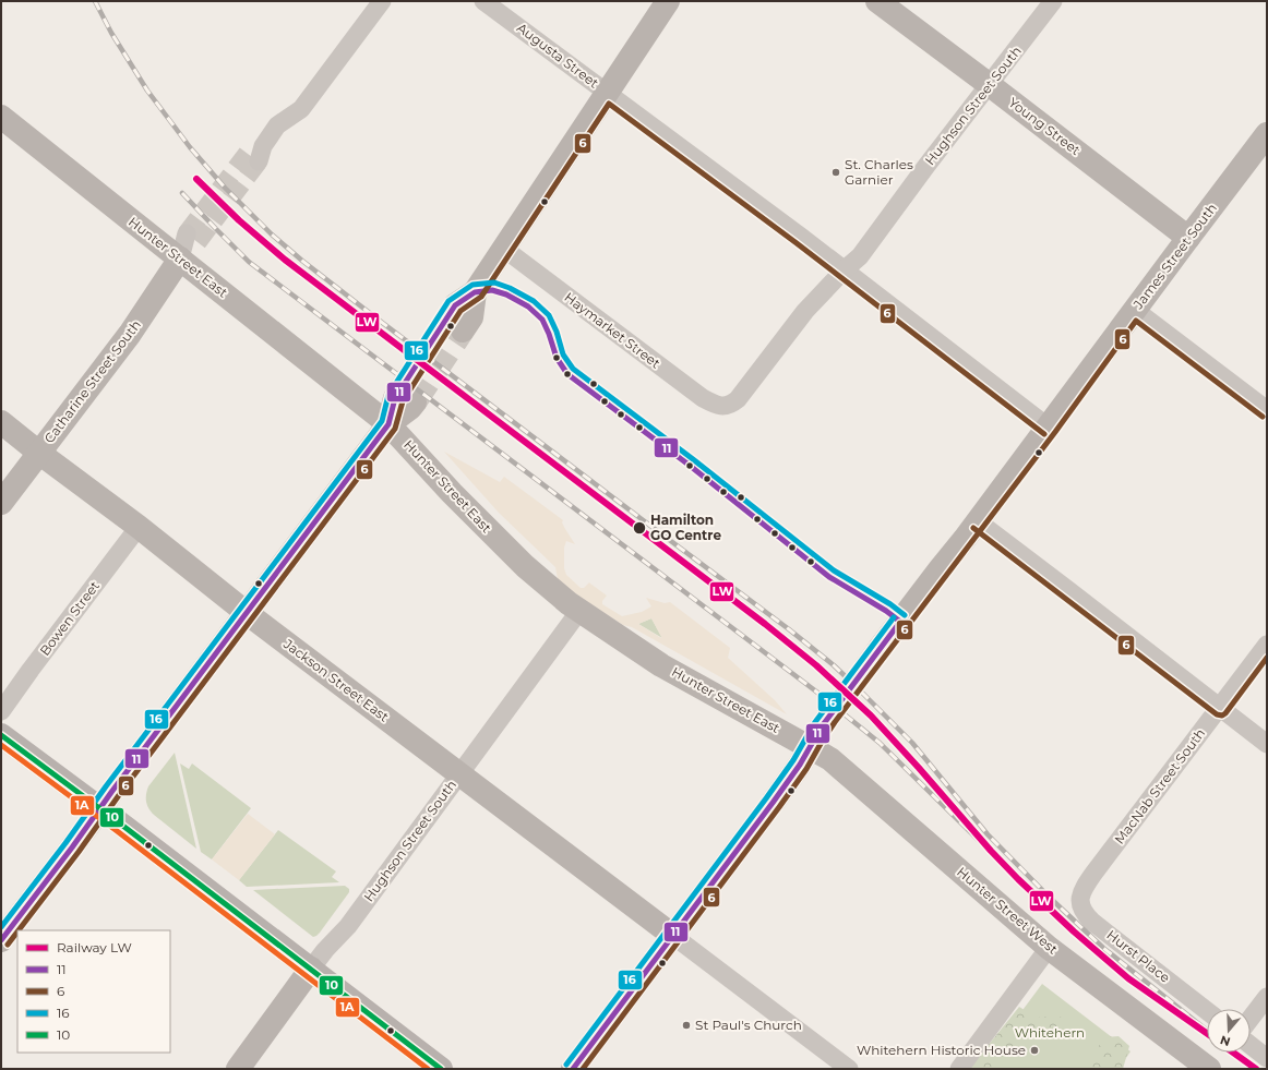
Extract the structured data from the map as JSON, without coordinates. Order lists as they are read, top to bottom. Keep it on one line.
{"streets":{"street":["Augusta Street","Hughson Street South","Young Street","James Street South","Hunter Street East","Haymarket Street","Catharine Street South","Bowen Street","Jackson Street East","MacNab Street South","Hunter Street West","Hurst Place"]},"crossings":[["Augusta Street","Hughson Street South"],["Augusta Street","James Street South"],["Hughson Street South","Young Street"],["Hughson Street South","Hunter Street East"],["Hughson Street South","Haymarket Street"],["Hughson Street South","Jackson Street East"],["Young Street","James Street South"],["Hunter Street East","Catharine Street South"],["Hunter Street East","Hunter Street West"],["Catharine Street South","Jackson Street East"],["Bowen Street","Jackson Street East"],["MacNab Street South","Hurst Place"]],"parks":["Whitehern"],"places":["St. Charles Garnier","Hamilton GO Centre","St Paul's Church","Whitehern Historic House"],"lines":["transit line 6","rail line LW","transit line 16","transit line 11","transit line 10","transit line 1A"],"legend":["Railway LW","11","6","16","10"],"north":"bottom"}
